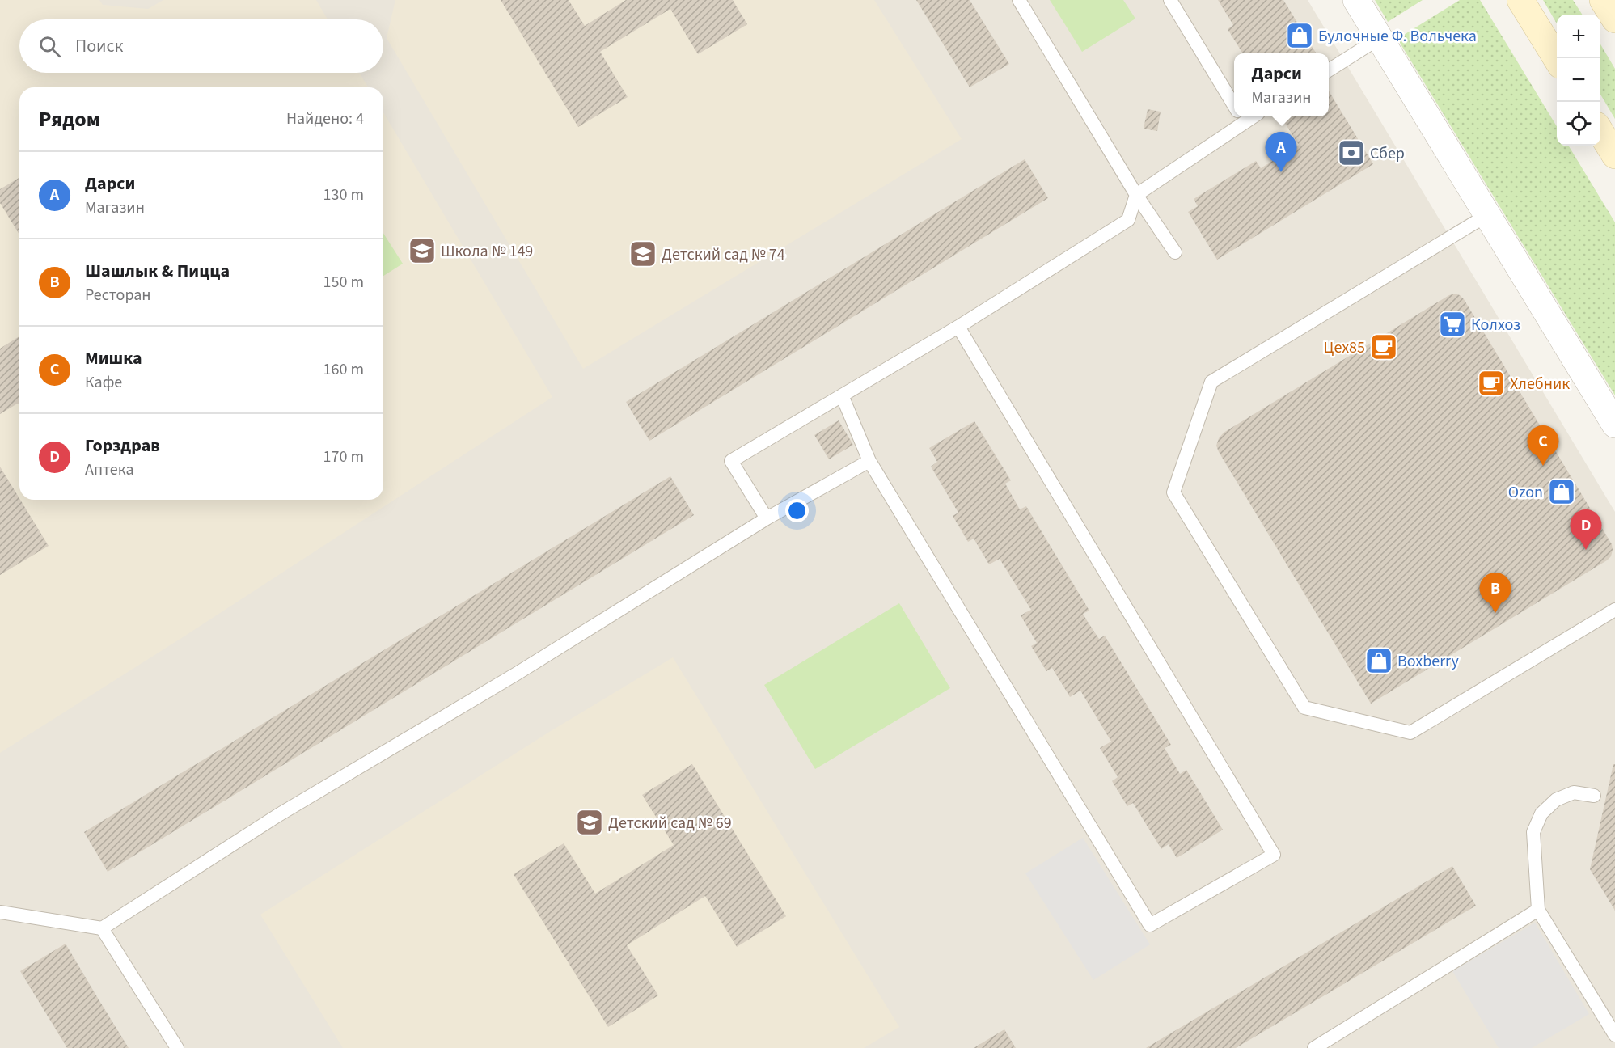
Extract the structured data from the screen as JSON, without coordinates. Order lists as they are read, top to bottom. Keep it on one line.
{"places":{"shop":["Булочные Ф. Вольчека","Ozon","Boxberry"],"bank":["Сбер"],"school or university":["Школа № 149","Детский сад № 74","Детский сад № 69"],"supermarket":["Колхоз"],"cafe":["Цех85","Хлебник"]},"page":{"map_buttons":["+","−"],"search":"Поиск","popup":["Дарси","Магазин"],"heading":["Рядом","Найдено: 4"],"pins":["A","C","D","B"],"list":[{"mark":"A","name":"Дарси","note":"Магазин","value":"130 m"},{"mark":"B","name":"Шашлык & Пицца","note":"Ресторан","value":"150 m"},{"mark":"C","name":"Мишка","note":"Кафе","value":"160 m"},{"mark":"D","name":"Горздрав","note":"Аптека","value":"170 m"}]}}
